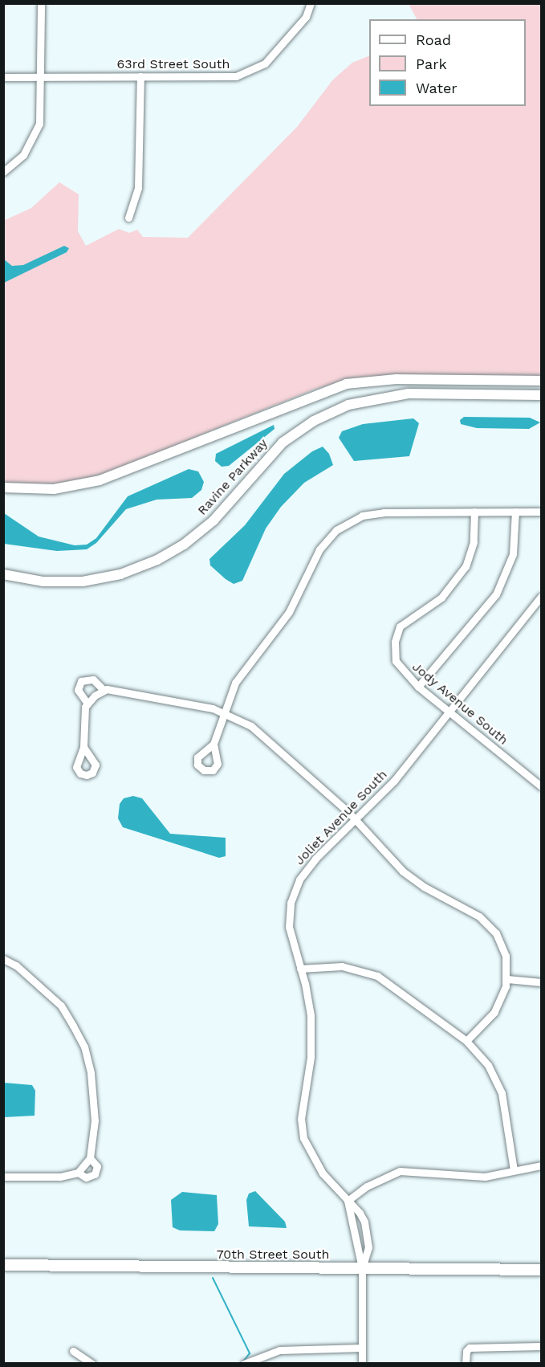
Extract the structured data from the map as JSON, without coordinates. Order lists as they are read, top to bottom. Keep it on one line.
{"streets":{"main road":["70th Street South"],"street":["63rd Street South","Ravine Parkway","Jody Avenue South","Joliet Avenue South"]},"crossings":[["Jody Avenue South","Joliet Avenue South"],["Joliet Avenue South","70th Street South"]],"legend":["Road","Park","Water"]}
